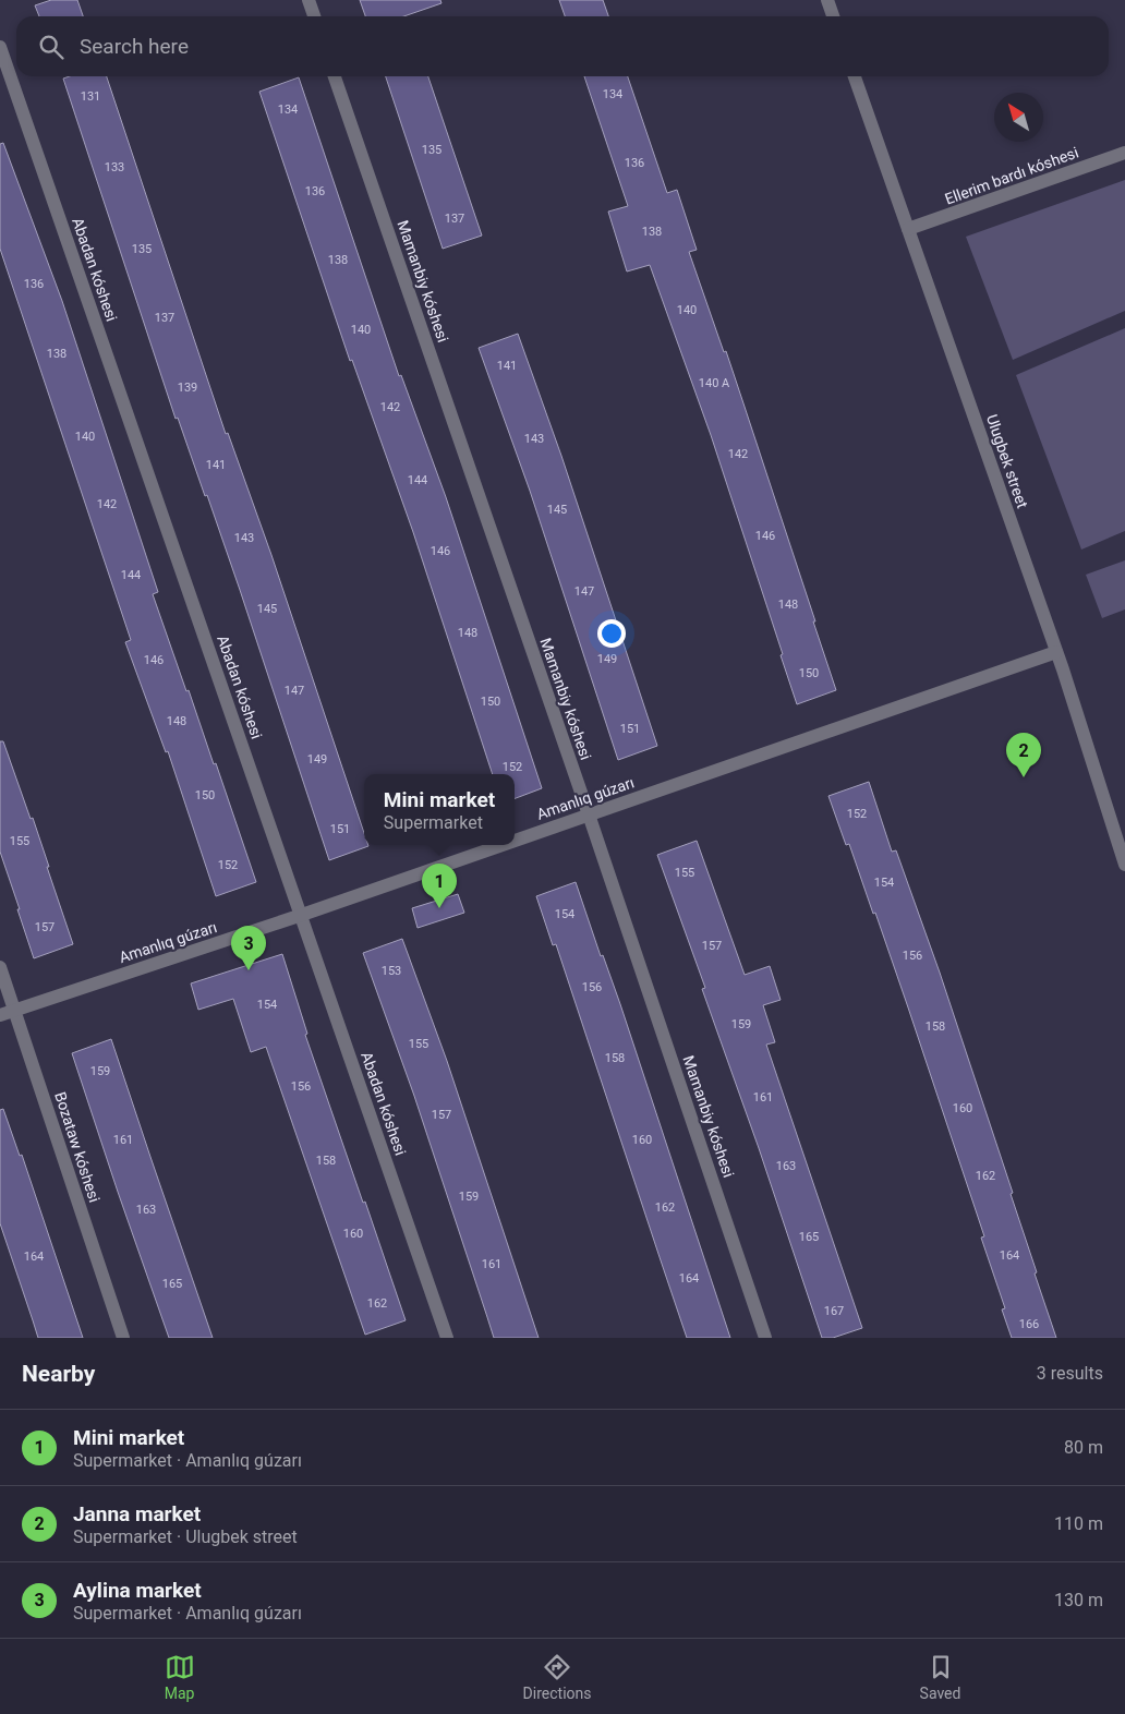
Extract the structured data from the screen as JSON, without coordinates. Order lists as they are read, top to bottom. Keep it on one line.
{"streets":{"street":["Ellerim bardı kóshesi","Abadan kóshesi","Mamanbiy kóshesi","Ulugbek street","Amanlıq gúzarı","Bozataw kóshesi"]},"crossings":[["Ellerim bardı kóshesi","Ulugbek street"],["Abadan kóshesi","Amanlıq gúzarı"],["Mamanbiy kóshesi","Amanlıq gúzarı"],["Ulugbek street","Amanlıq gúzarı"],["Amanlıq gúzarı","Bozataw kóshesi"]],"house_numbers":["134","131","134","135","136","133","136","137","138","135","138","136","140","137","140","138","141","140 А","139","142","140","143","142","141","144","142","145","146","143","146","144","147","148","145","148","149","146","150","147","150","148","151","149","152","150","152","151","155","152","155","154","154","157","157","156","153","156","154","159","158","155","158","159","156","161","160","157","161","160","158","163","162","159","162","163","160","165","164","164","161","164","165","162","167","166"],"north":"top left","page":{"search":"Search here","pins":["2","1","3"],"popup":["Mini market","Supermarket"],"heading":["Nearby","3 results"],"list":[{"mark":"1","name":"Mini market","note":"Supermarket · Amanlıq gúzarı","value":"80 m"},{"mark":"2","name":"Janna market","note":"Supermarket · Ulugbek street","value":"110 m"},{"mark":"3","name":"Aylina market","note":"Supermarket · Amanlıq gúzarı","value":"130 m"}],"nav":["Map","Directions","Saved"]}}
